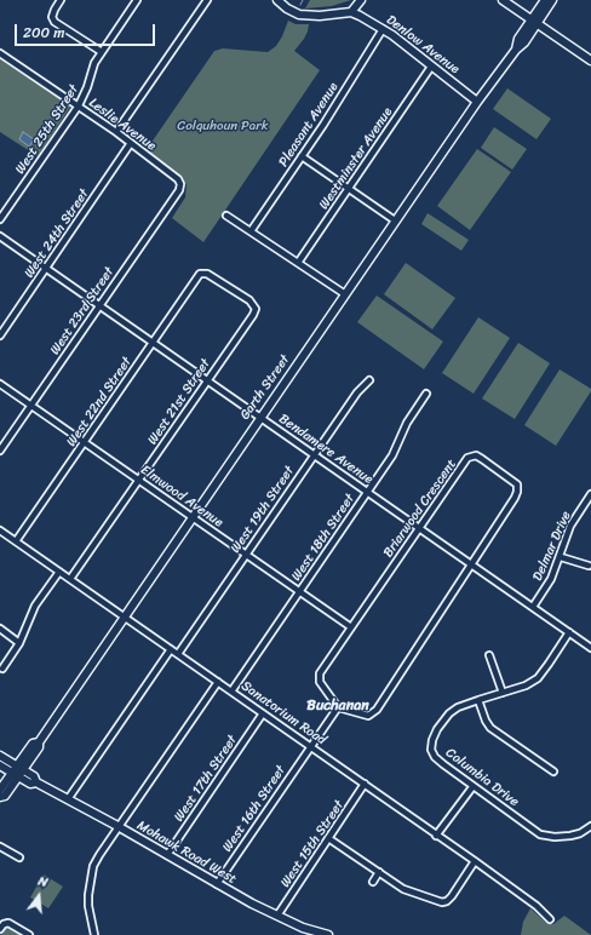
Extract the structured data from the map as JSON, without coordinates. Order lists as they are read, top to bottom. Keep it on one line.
{"streets":{"main road":["Denlow Avenue","Garth Street","Mohawk Road West"],"street":["Leslie Avenue","Pleasant Avenue","West 25th Street","Westminster Avenue","West 24th Street","West 23rd Street","West 22nd Street","West 21st Street","Bendamere Avenue","Elmwood Avenue","Briarwood Crescent","West 19th Street","West 18th Street","Delmar Drive","Sanatorium Road","Columbia Drive","West 17th Street","West 16th Street","West 15th Street"]},"crossings":[["Denlow Avenue","Pleasant Avenue"],["Denlow Avenue","Westminster Avenue"],["Denlow Avenue","Garth Street"],["Leslie Avenue","West 25th Street"],["Leslie Avenue","West 24th Street"],["Leslie Avenue","West 23rd Street"],["West 24th Street","Bendamere Avenue"],["West 23rd Street","Bendamere Avenue"],["West 23rd Street","Elmwood Avenue"],["Garth Street","Bendamere Avenue"],["Garth Street","Elmwood Avenue"],["Garth Street","Sanatorium Road"],["Garth Street","Mohawk Road West"],["West 22nd Street","West 21st Street"],["West 22nd Street","Bendamere Avenue"],["West 22nd Street","Elmwood Avenue"],["West 22nd Street","Sanatorium Road"],["West 21st Street","Bendamere Avenue"],["West 21st Street","Elmwood Avenue"],["West 21st Street","Sanatorium Road"],["Bendamere Avenue","Briarwood Crescent"],["Bendamere Avenue","West 19th Street"],["Bendamere Avenue","West 18th Street"],["Bendamere Avenue","Delmar Drive"],["Bendamere Avenue","Columbia Drive"],["Elmwood Avenue","Briarwood Crescent"],["Elmwood Avenue","West 19th Street"],["Elmwood Avenue","West 18th Street"],["West 19th Street","Sanatorium Road"],["West 18th Street","Sanatorium Road"],["Sanatorium Road","West 17th Street"],["Sanatorium Road","West 16th Street"],["Sanatorium Road","West 15th Street"],["West 17th Street","Mohawk Road West"],["West 16th Street","Mohawk Road West"],["West 15th Street","Mohawk Road West"]],"districts":["Buchanan"],"parks":["Colquhoun Park"],"scale_bar":"200 m","north":"top"}
